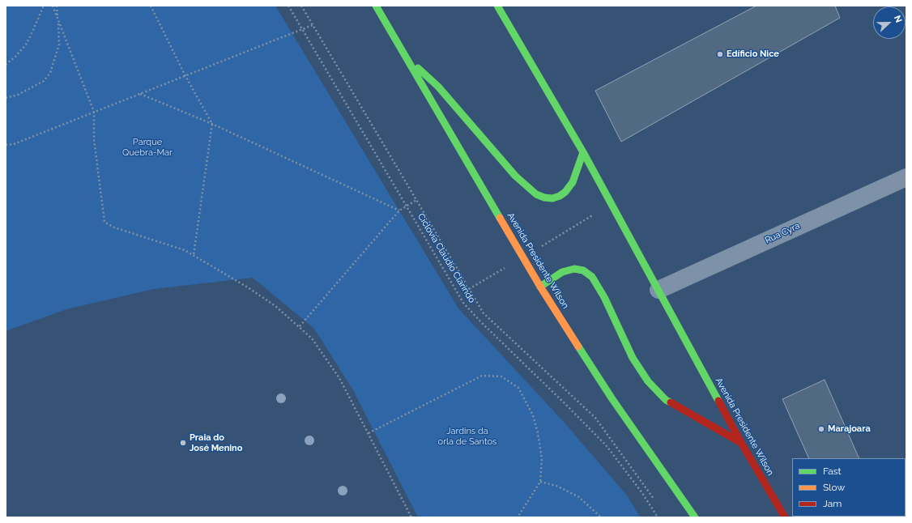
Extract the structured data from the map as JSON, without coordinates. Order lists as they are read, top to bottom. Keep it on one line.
{"streets":{"main road":["Avenida Presidente Wilson"],"street":["Rua Cyra"],"path":["Ciclovia Claudio Clarindo"]},"crossings":[["Rua Cyra","Avenida Presidente Wilson"]],"parks":["Parque Quebra-Mar","Jardins da orla de Santos"],"places":["Edíficio Nice","Marajoara","Praia do José Menino"],"legend":["Fast","Slow","Jam"],"north":"right"}
